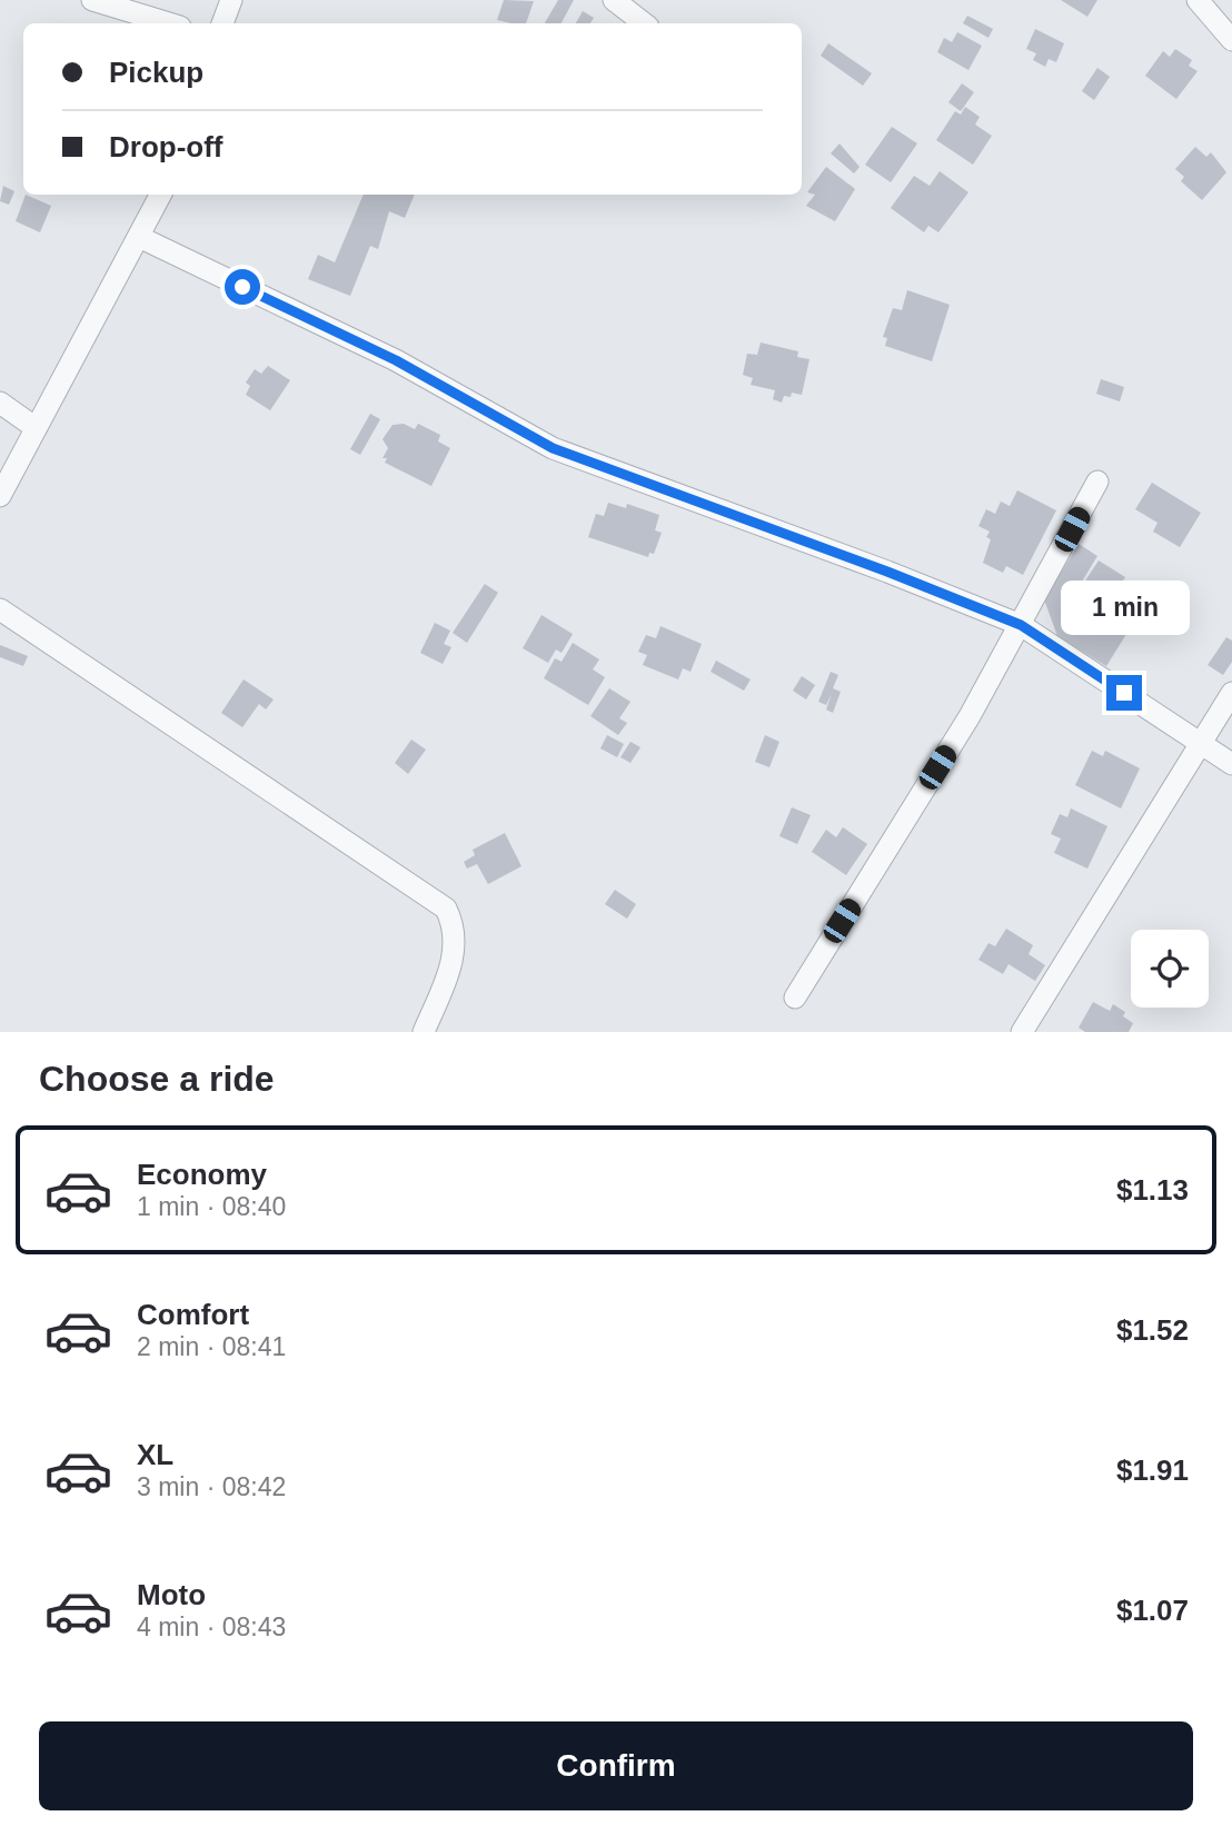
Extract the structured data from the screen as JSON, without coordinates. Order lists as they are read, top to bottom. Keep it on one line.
{"page":{"banner":["Pickup","Drop-off"],"bubble":"1 min","heading":"Choose a ride","list":[{"name":"Economy","note":"1 min · 08:40","value":"$1.13"},{"name":"Comfort","note":"2 min · 08:41","value":"$1.52"},{"name":"XL","note":"3 min · 08:42","value":"$1.91"},{"name":"Moto","note":"4 min · 08:43","value":"$1.07"}],"buttons":"Confirm"}}
